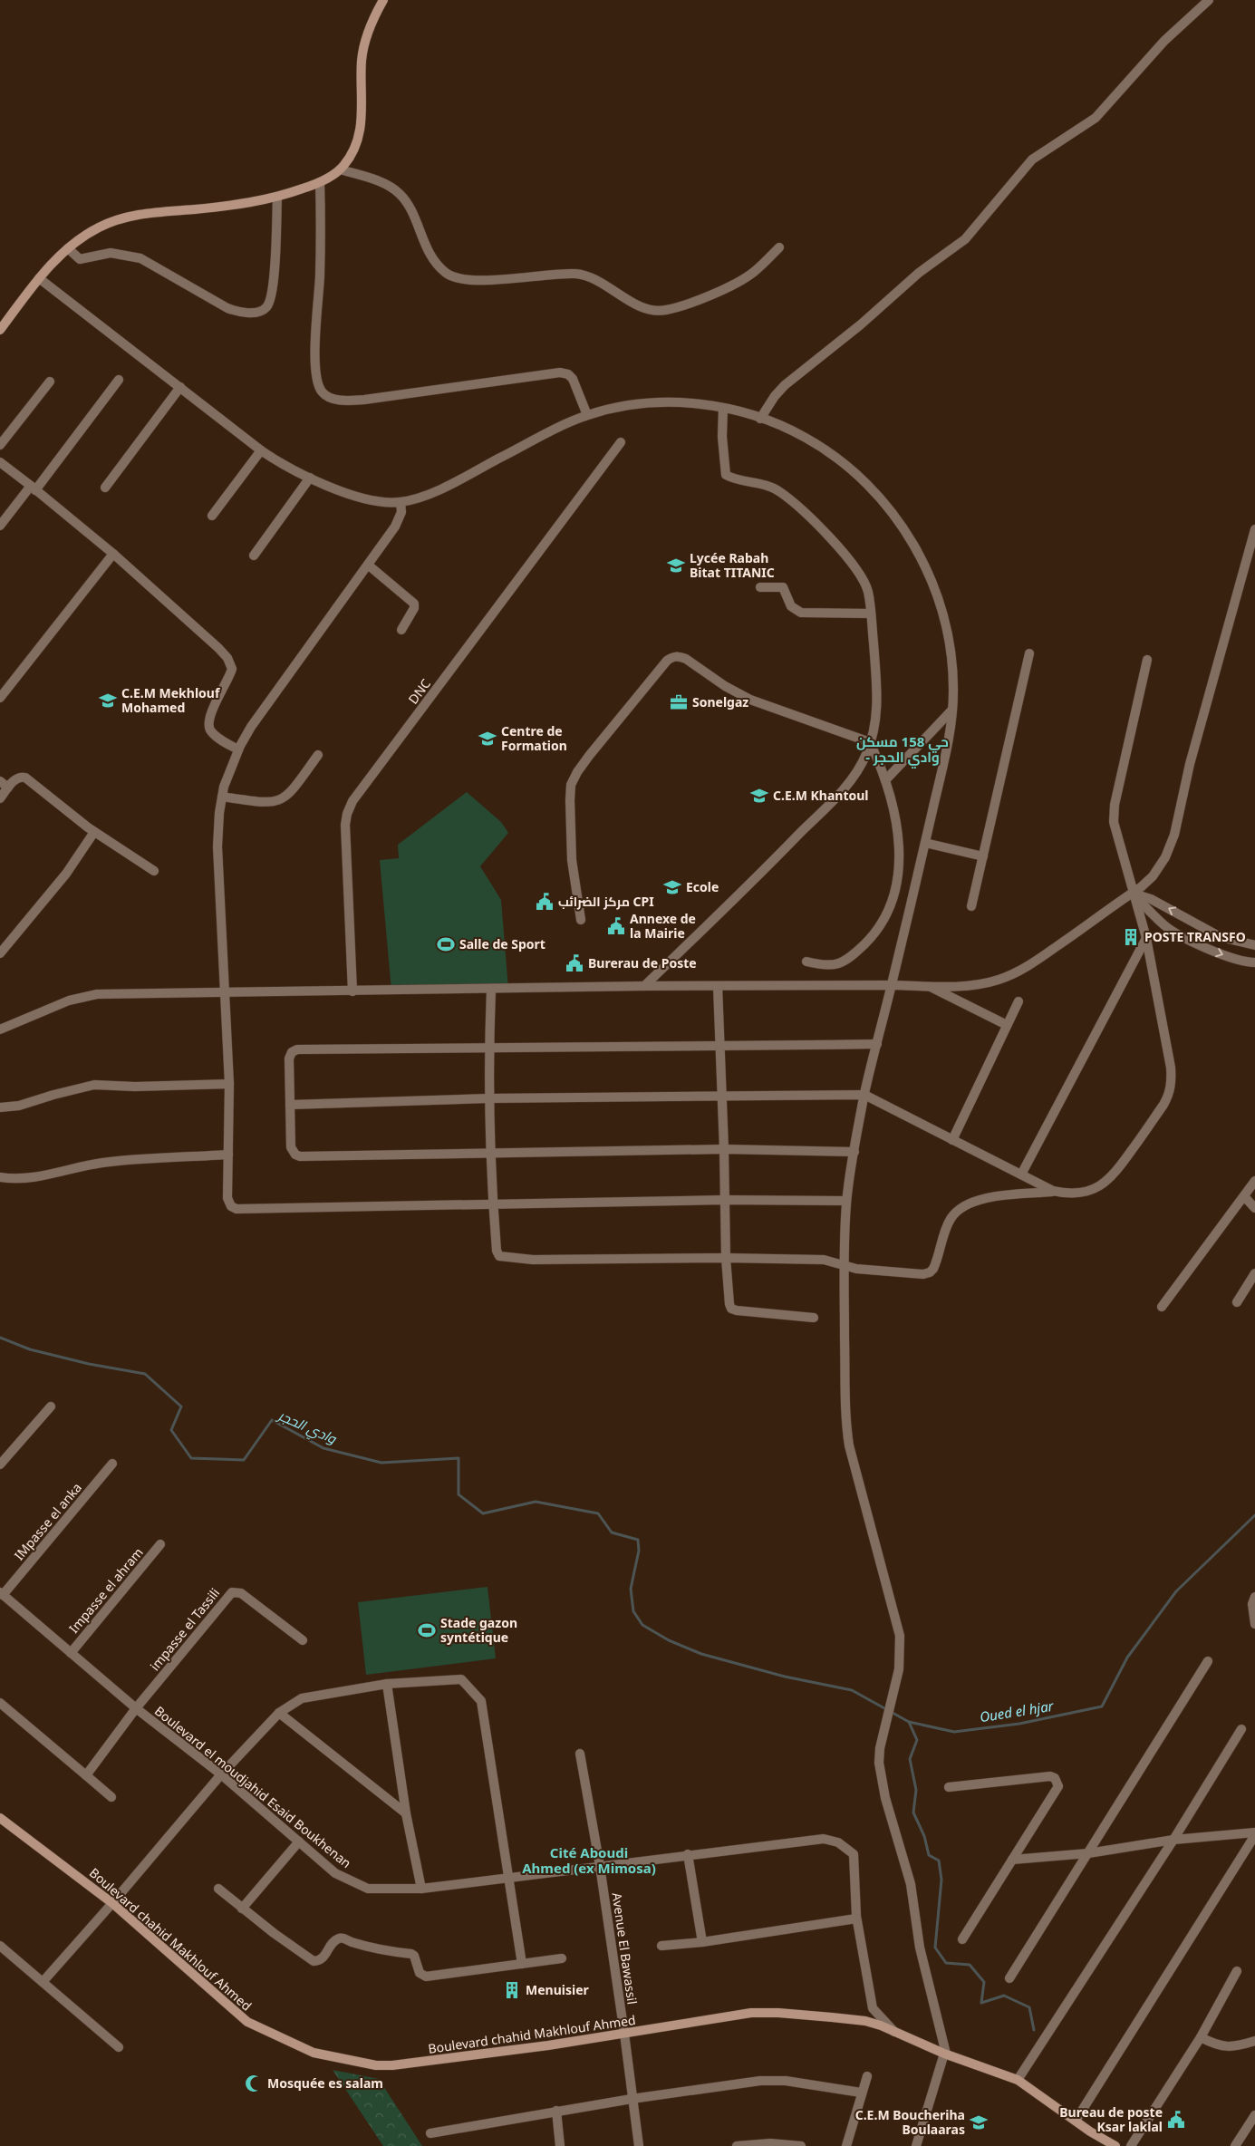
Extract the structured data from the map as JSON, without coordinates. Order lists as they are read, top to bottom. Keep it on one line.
{"streets":{"main road":["Boulevard chahid Makhlouf Ahmed"],"street":["DNC","IMpasse el anka","Impasse el ahram","impasse el Tassili","Boulevard el moudjahid Esaid Boukhenan","Avenue El Bawassil"]},"crossings":[["IMpasse el anka","Boulevard el moudjahid Esaid Boukhenan"],["Impasse el ahram","Boulevard el moudjahid Esaid Boukhenan"],["impasse el Tassili","Boulevard el moudjahid Esaid Boukhenan"],["Boulevard el moudjahid Esaid Boukhenan","Boulevard chahid Makhlouf Ahmed"],["Boulevard el moudjahid Esaid Boukhenan","Avenue El Bawassil"],["Boulevard chahid Makhlouf Ahmed","Avenue El Bawassil"]],"districts":["حي 158 مسكن - وادي الحجر","Cité Aboudi Ahmed (ex Mimosa)"],"water":["وادي الحجر","Oued el hjar"],"places":{"school or university":["Lycée Rabah Bitat TITANIC","C.E.M Mekhlouf Mohamed","Centre de Formation","C.E.M Khantoul","Ecole","C.E.M Boucheriha Boulaaras"],"office":["Sonelgaz"],"public building":["مركز الضرائب CPI","Annexe de la Mairie","Burerau de Poste","Bureau de poste Ksar laklal"],"building":["POSTE TRANSFO","Menuisier"],"sports":["Salle de Sport","Stade gazon syntétique"],"mosque":["Mosquée es salam"]}}
